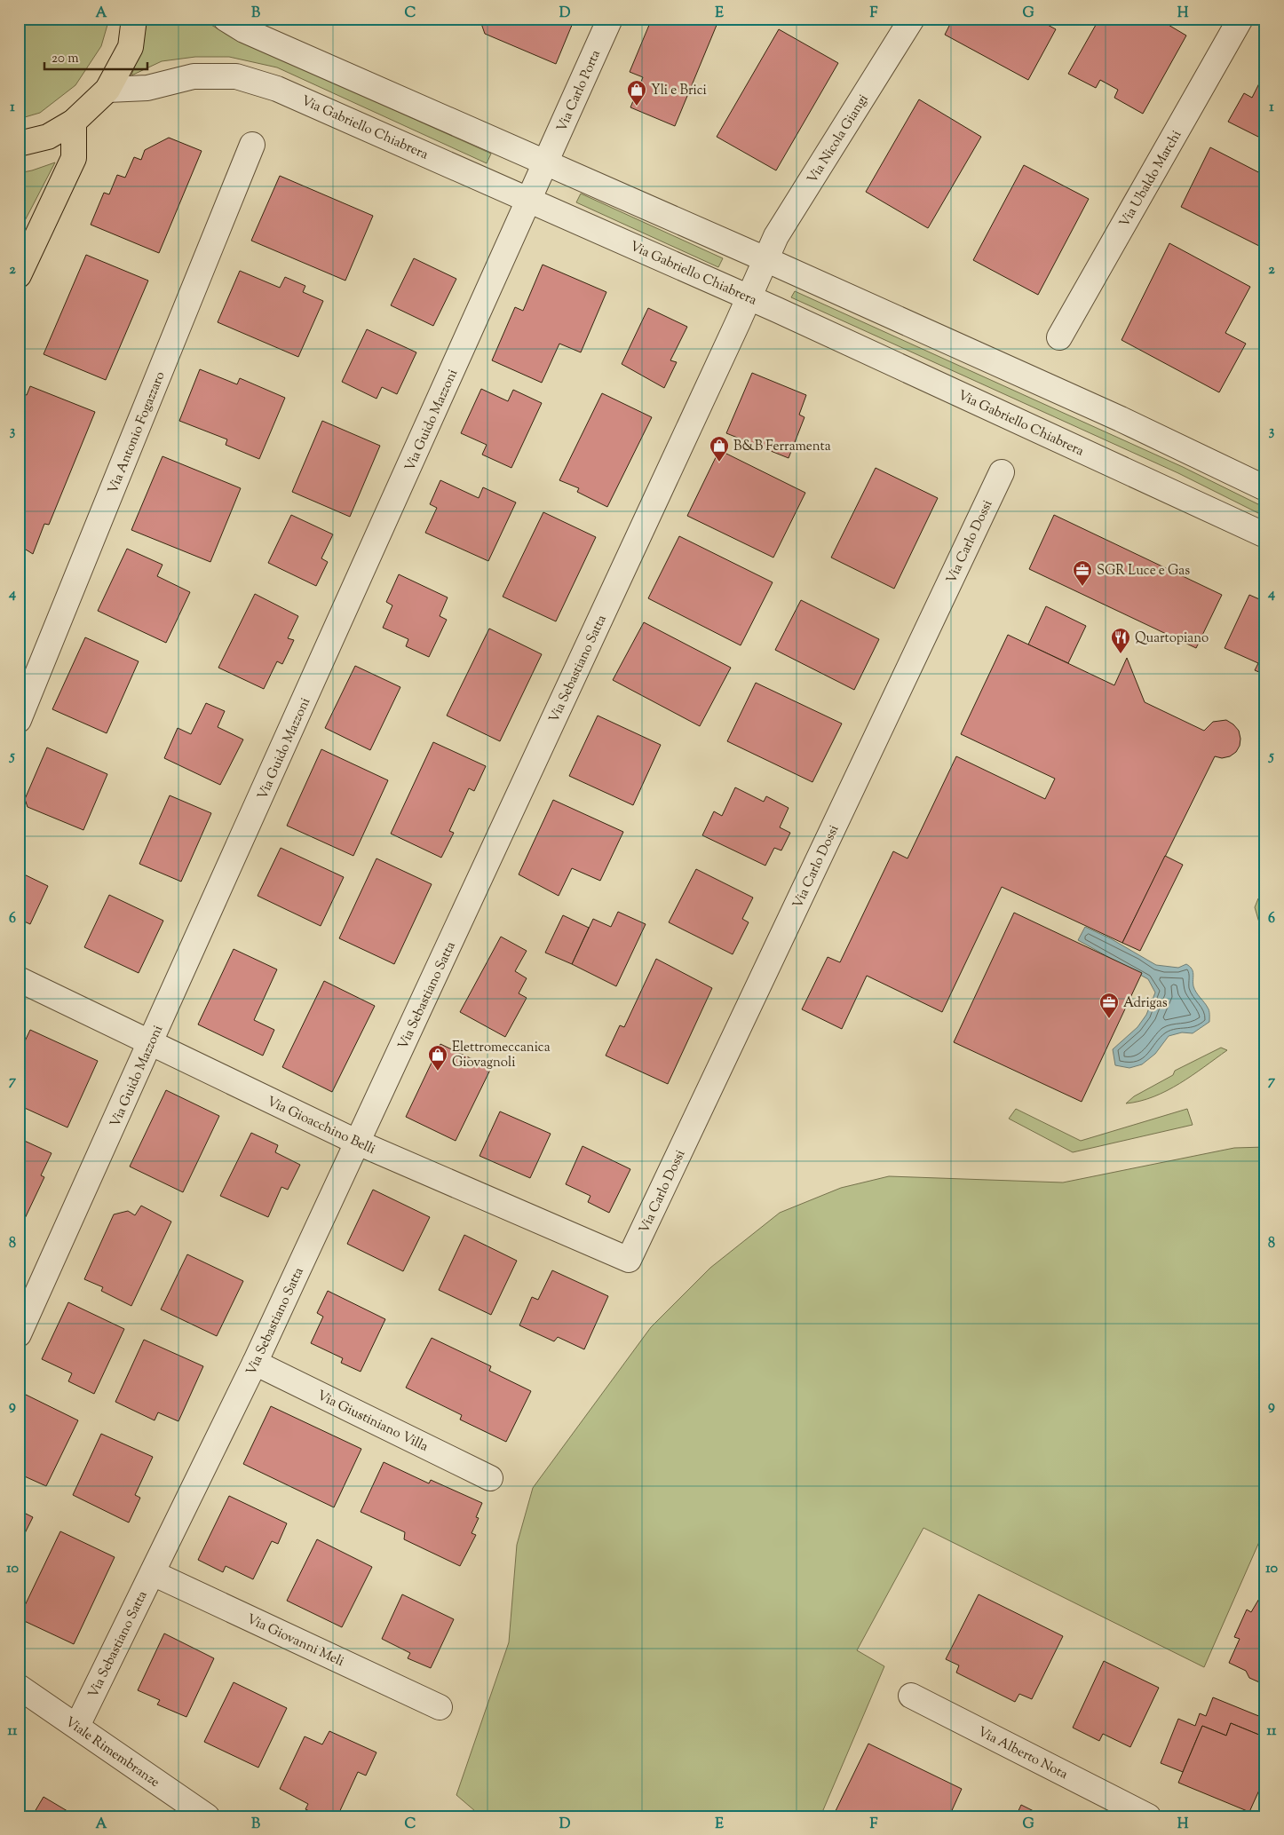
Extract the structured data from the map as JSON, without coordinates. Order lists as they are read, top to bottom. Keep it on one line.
{"streets":{"street":["Via Carlo Porta","Via Gabriello Chiabrera","Via Nicola Giangi","Via Ubaldo Marchi","Via Guido Mazzoni","Via Antonio Fogazzaro","Via Carlo Dossi","Via Sebastiano Satta","Via Gioacchino Belli","Via Giustiniano Villa","Via Giovanni Meli","Viale Rimembranze","Via Alberto Nota"]},"crossings":[["Via Carlo Porta","Via Guido Mazzoni"],["Via Gabriello Chiabrera","Via Guido Mazzoni"],["Via Gabriello Chiabrera","Via Sebastiano Satta"],["Via Nicola Giangi","Via Sebastiano Satta"],["Via Guido Mazzoni","Via Gioacchino Belli"],["Via Carlo Dossi","Via Gioacchino Belli"],["Via Sebastiano Satta","Via Gioacchino Belli"],["Via Sebastiano Satta","Via Giustiniano Villa"],["Via Sebastiano Satta","Via Giovanni Meli"],["Via Sebastiano Satta","Viale Rimembranze"]],"places":{"shop":["Yli e Brici","B&B Ferramenta","Elettromeccanica Giovagnoli"],"office":["SGR Luce e Gas","Adrigas"],"restaurant":["Quartopiano"]},"scale_bar":"20 m","grid":{"columns":["A","B","C","D","E","F","G","H"],"rows":["1","2","3","4","5","6","7","8","9","10","11"]}}
